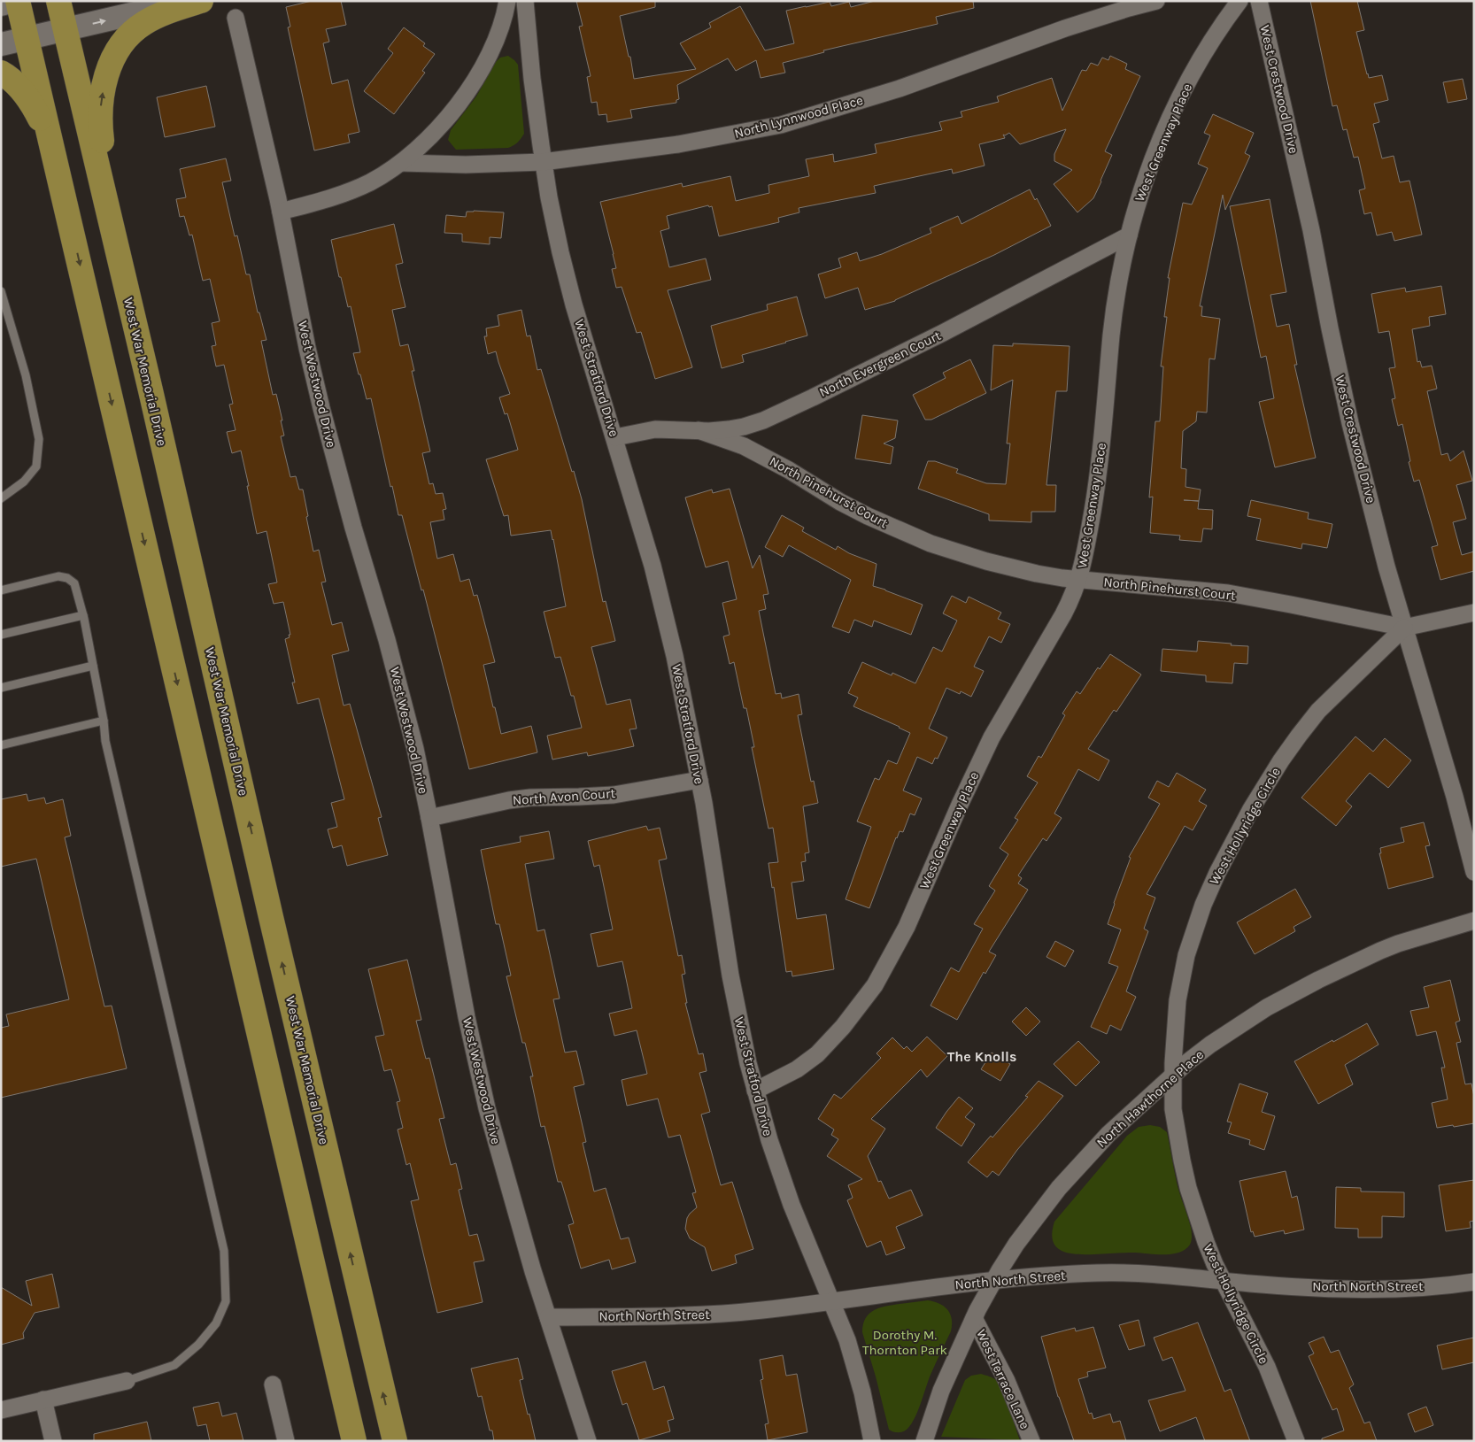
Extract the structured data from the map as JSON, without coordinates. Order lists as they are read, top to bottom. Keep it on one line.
{"streets":{"highway":["West War Memorial Drive"],"street":["West Crestwood Drive","North Lynnwood Place","West Greenway Place","North Evergreen Court","West Stratford Drive","West Westwood Drive","North Pinehurst Court","North Avon Court","West Hollyridge Circle","North Hawthorne Place","North North Street","West Terrace Lane"]},"crossings":[["West Crestwood Drive","North Pinehurst Court"],["West Crestwood Drive","West Hollyridge Circle"],["North Lynnwood Place","West Stratford Drive"],["West Greenway Place","North Evergreen Court"],["West Greenway Place","West Stratford Drive"],["West Greenway Place","North Pinehurst Court"],["North Evergreen Court","West Stratford Drive"],["North Evergreen Court","North Pinehurst Court"],["West Stratford Drive","North Avon Court"],["West Stratford Drive","North North Street"],["West Westwood Drive","North Avon Court"],["West Westwood Drive","North North Street"],["North Pinehurst Court","West Hollyridge Circle"],["West Hollyridge Circle","North Hawthorne Place"],["West Hollyridge Circle","North North Street"],["North Hawthorne Place","North North Street"],["North Hawthorne Place","West Terrace Lane"]],"districts":["The Knolls"],"parks":["Dorothy M. Thornton Park"]}
